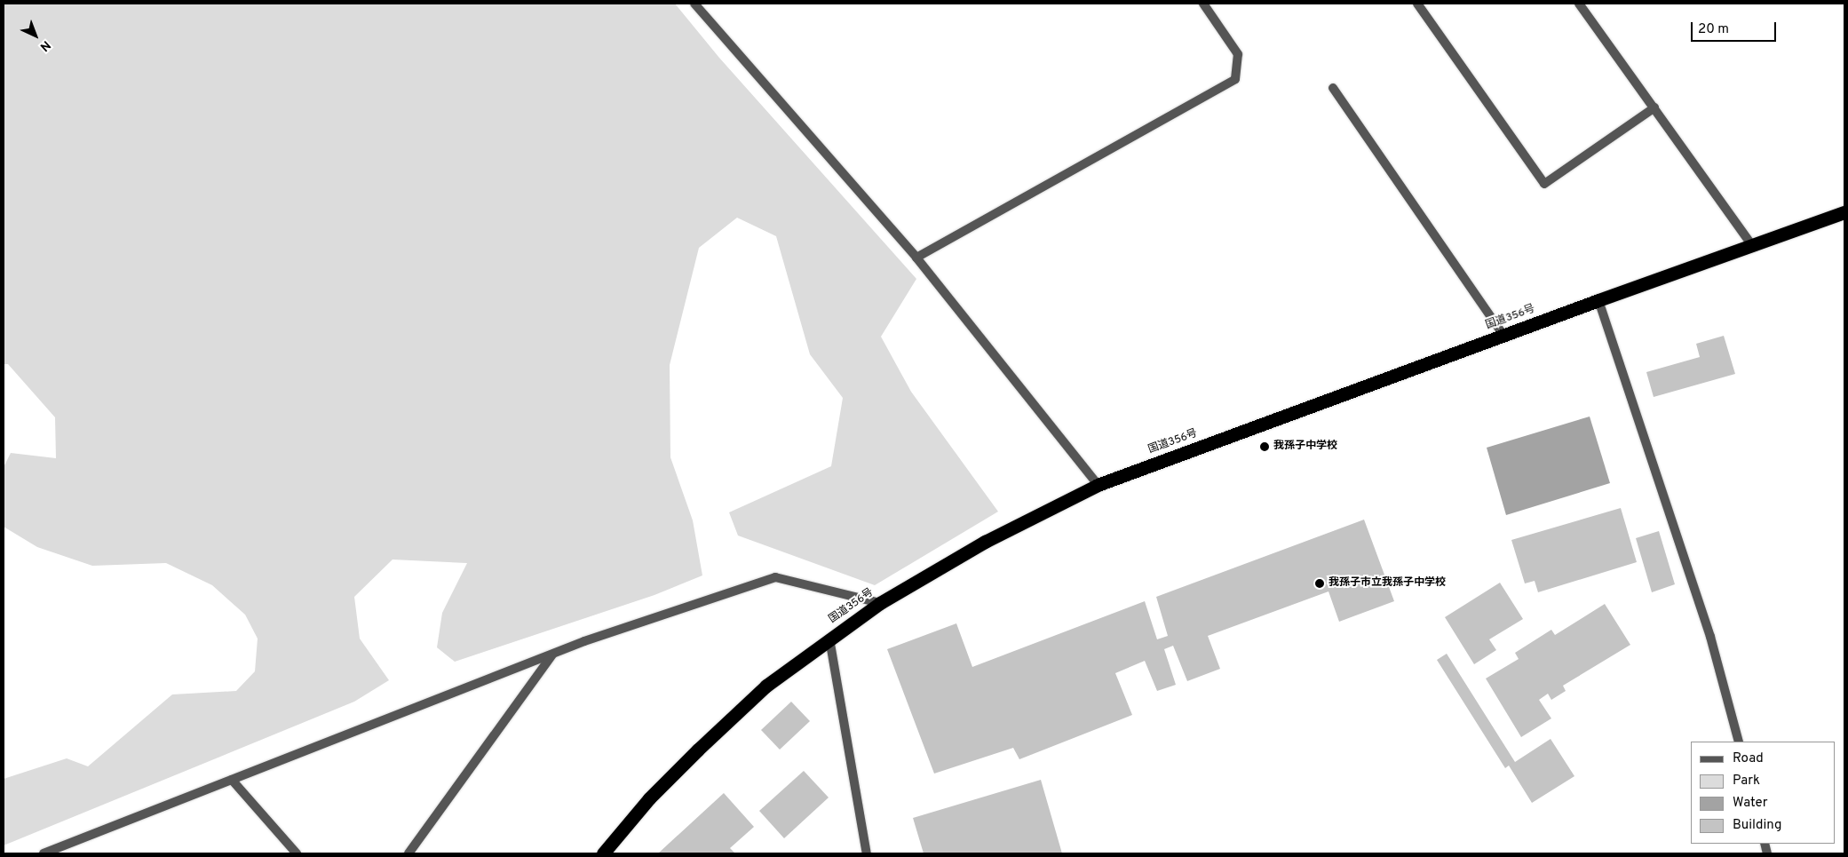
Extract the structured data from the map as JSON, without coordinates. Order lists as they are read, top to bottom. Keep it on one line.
{"streets":{"highway":["国道356号"]},"places":["我孫子中学校","我孫子市立我孫子中学校"],"legend":["Road","Park","Water","Building"],"scale_bar":"20 m","north":"bottom right"}
